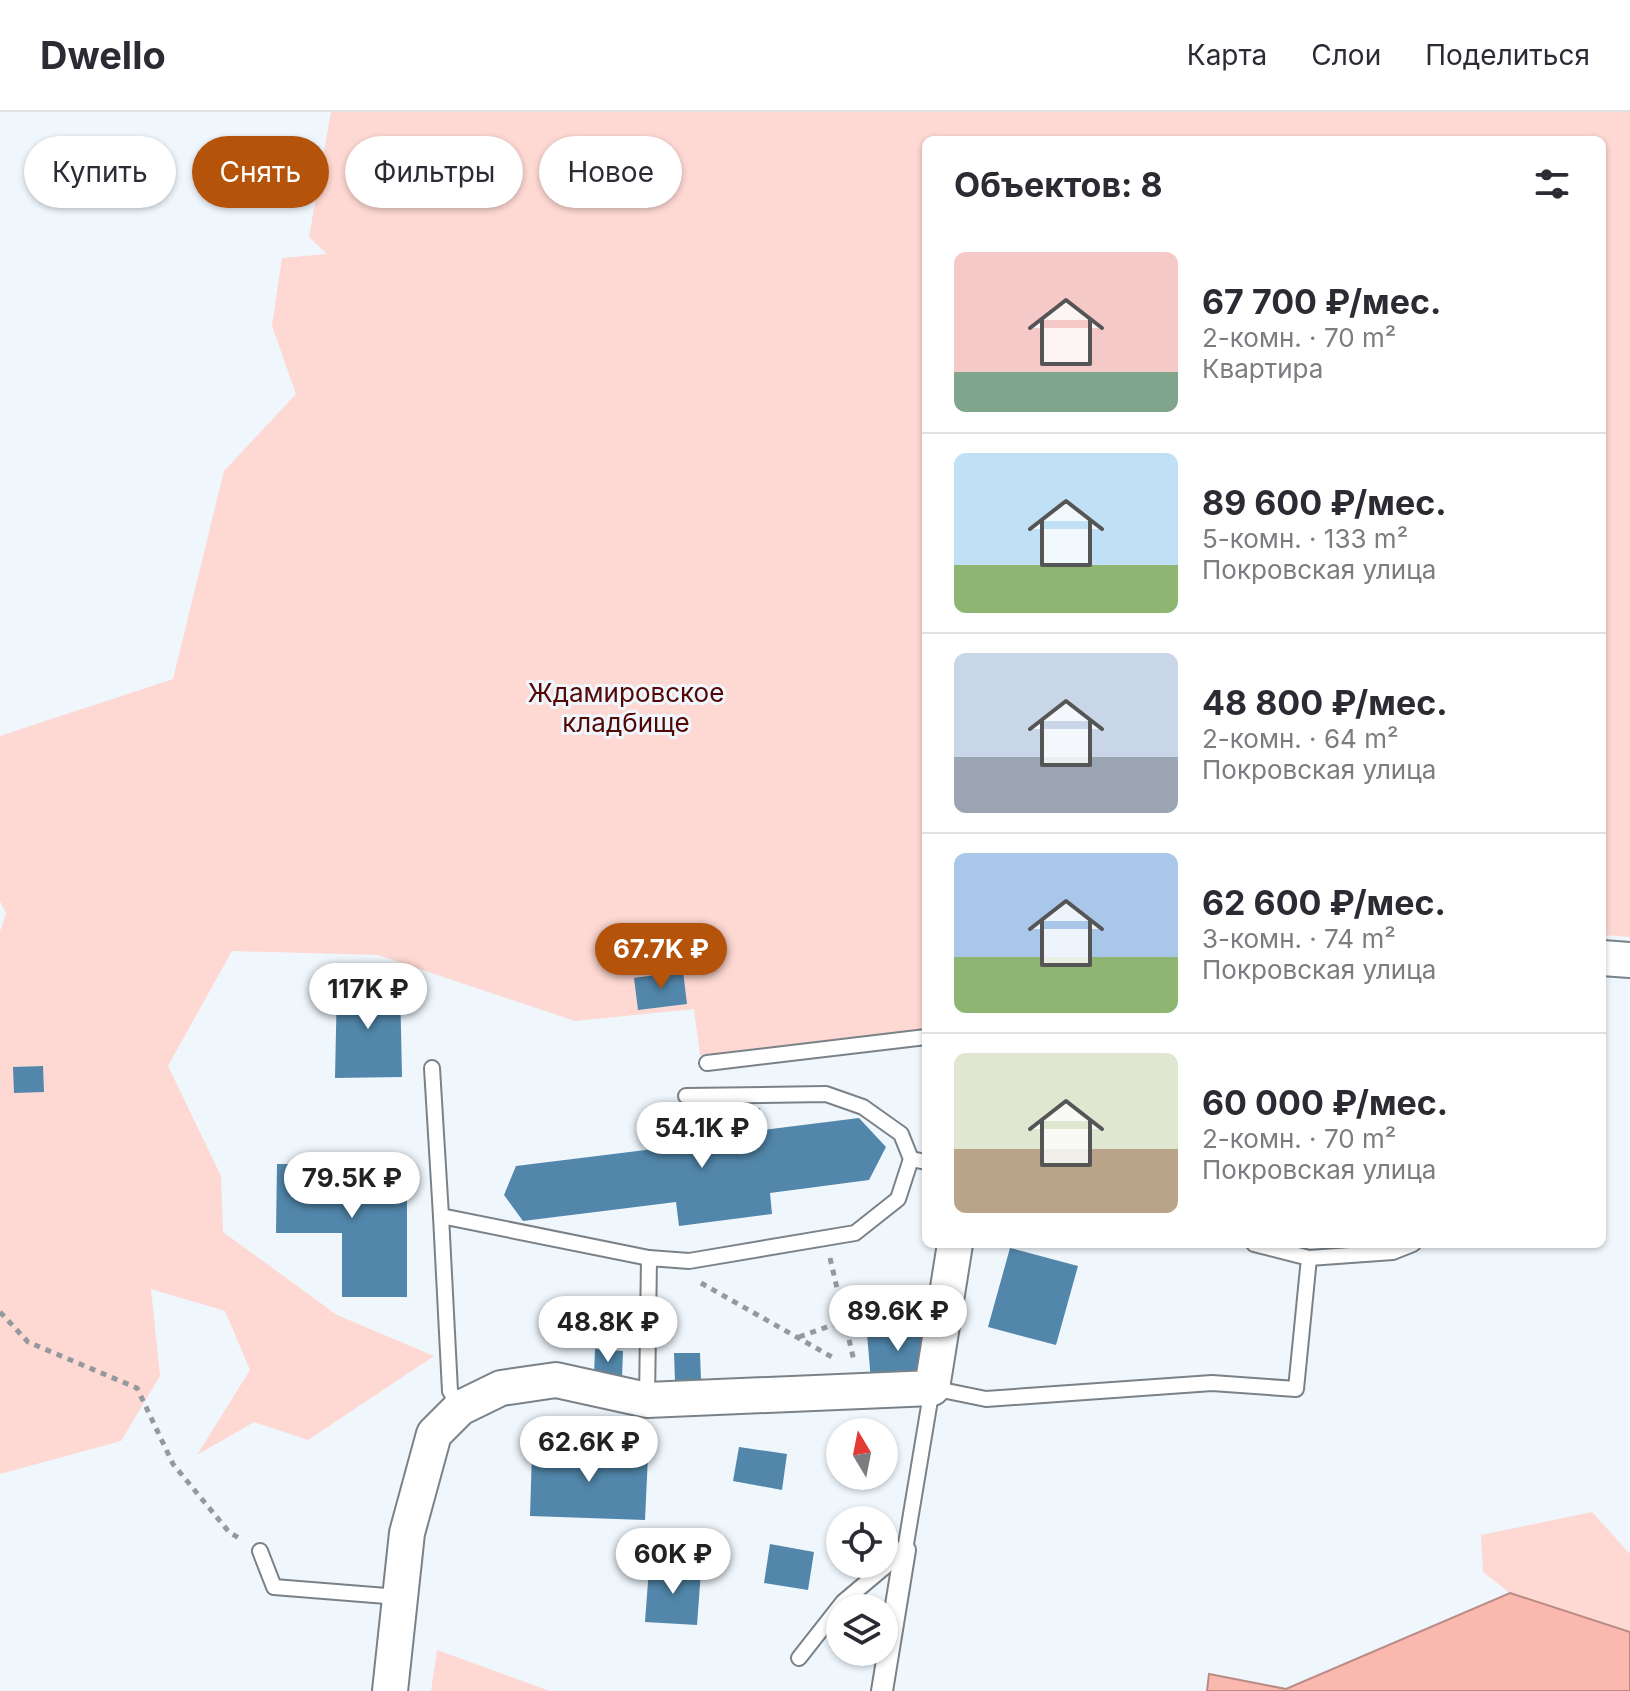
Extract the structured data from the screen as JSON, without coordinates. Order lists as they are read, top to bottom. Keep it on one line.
{"parks":["Ждамировское кладбище"],"north":"top","page":{"header":"Dwello","nav":["Карта","Слои","Поделиться"],"chip":["Купить","Снять","Фильтры","Новое"],"heading":"Объектов: 8","list":[{"name":"67 700 ₽/мес.","note":"2-комн. · 70 m² · Квартира"},{"name":"89 600 ₽/мес.","note":"5-комн. · 133 m² · Покровская улица"},{"name":"48 800 ₽/мес.","note":"2-комн. · 64 m² · Покровская улица"},{"name":"62 600 ₽/мес.","note":"3-комн. · 74 m² · Покровская улица"},{"name":"60 000 ₽/мес.","note":"2-комн. · 70 m² · Покровская улица"}],"price":["67.7K ₽","117K ₽","54.1K ₽","79.5K ₽","89.6K ₽","48.8K ₽","62.6K ₽","60K ₽"]}}
